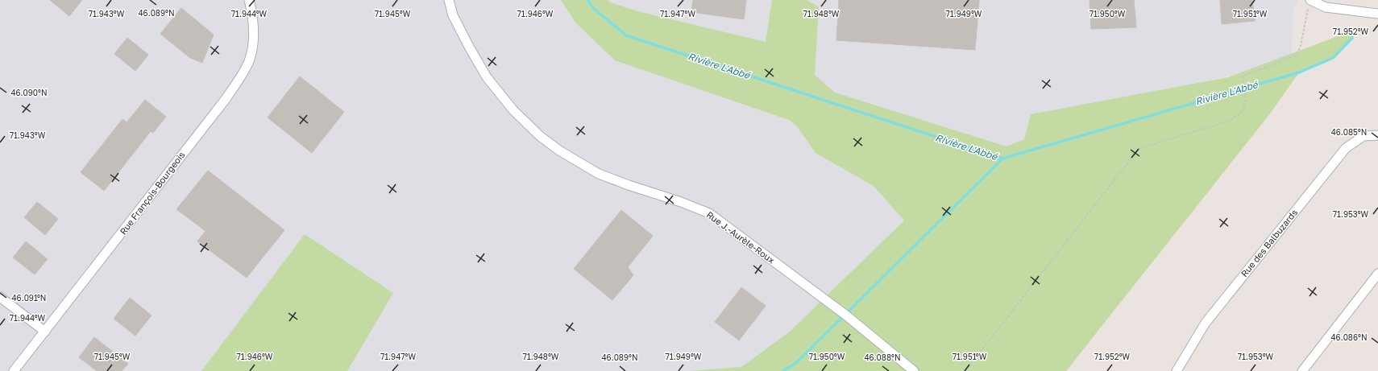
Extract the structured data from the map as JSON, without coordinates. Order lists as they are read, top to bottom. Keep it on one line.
{"streets":{"street":["Rue François-Bourgeois","Rue J.-Aurèle-Roux","Rue des Balbuzards"]},"water":["Rivière L'Abbé"],"coordinates":["46.089°N","71.943°W","71.944°W","71.945°W","71.946°W","71.947°W","71.948°W","71.949°W","71.950°W","71.951°W","71.952°W","46.090°N","46.085°N","71.953°W","46.091°N","46.086°N","46.088°N"]}
